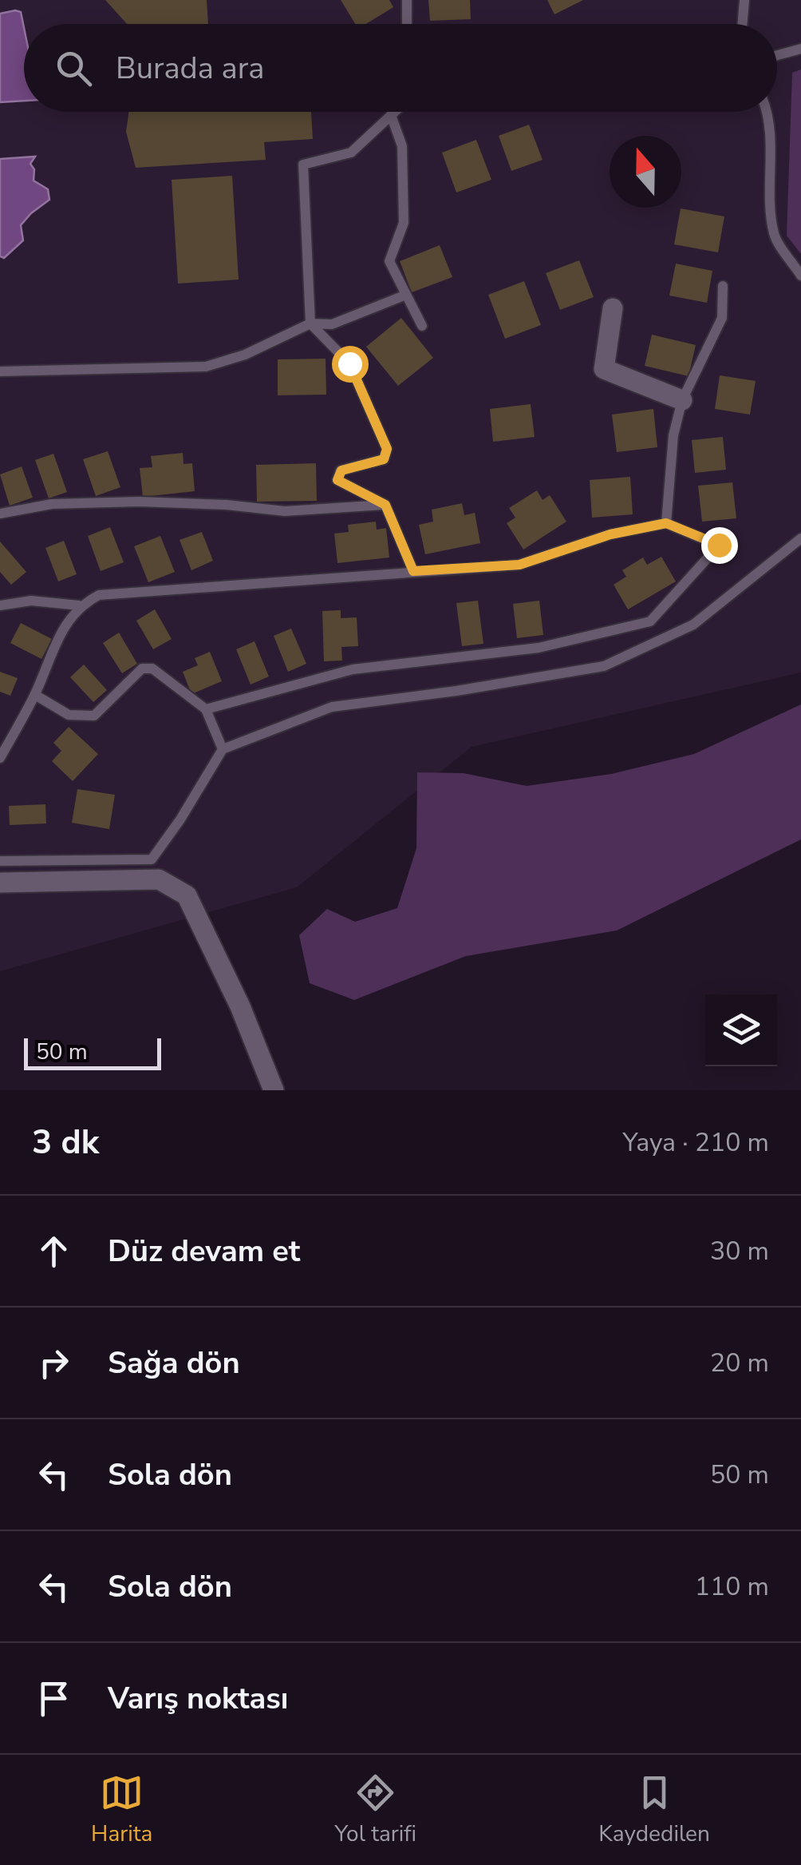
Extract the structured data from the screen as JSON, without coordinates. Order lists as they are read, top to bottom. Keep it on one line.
{"scale_bar":"50 m","north":"top","page":{"search":"Burada ara","scale":"50 m","heading":["3 dk","Yaya · 210 m"],"list":[["Düz devam et","30 m"],["Sağa dön","20 m"],["Sola dön","50 m"],["Sola dön","110 m"],"Varış noktası"],"nav":["Harita","Yol tarifi","Kaydedilen"]}}
